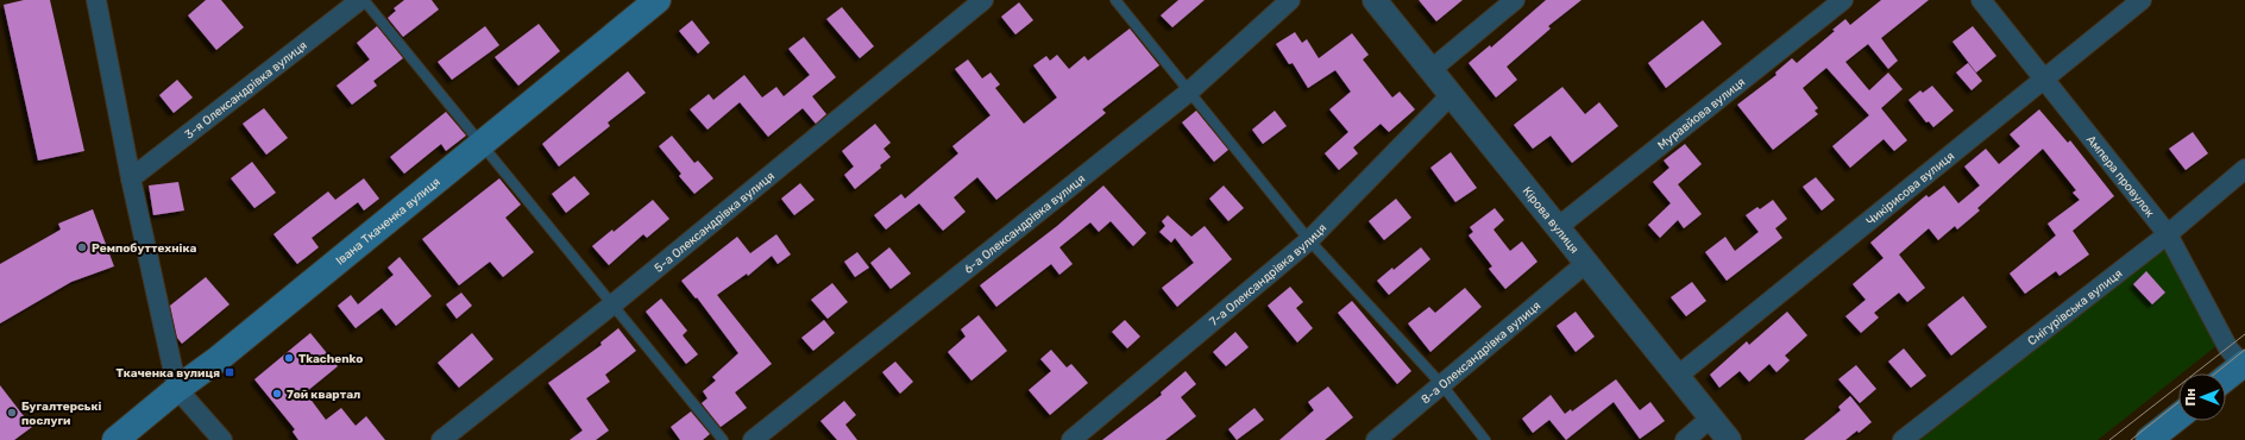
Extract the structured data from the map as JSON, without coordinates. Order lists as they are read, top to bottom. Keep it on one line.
{"streets":{"main road":["Івана Ткаченка вулиця"],"street":["3-я Олександрівка вулиця","Муравйова вулиця","Ампера провулок","Чикірисова вулиця","Кірова вулиця","5-а Олександрівка вулиця","6-а Олександрівка вулиця","7-а Олександрівка вулиця","Снігурівська вулиця","8-а Олександрівка вулиця"]},"crossings":[["Муравйова вулиця","Кірова вулиця"],["Ампера провулок","Чикірисова вулиця"],["Ампера провулок","Снігурівська вулиця"],["Чикірисова вулиця","Кірова вулиця"],["Кірова вулиця","7-а Олександрівка вулиця"],["Кірова вулиця","8-а Олександрівка вулиця"]],"places":{"other":["Ремпобуттехніка","Tkachenko","7ой квартал","Бугалтерські послуги"],"transit":["Ткаченка вулиця"]},"north":"left"}
